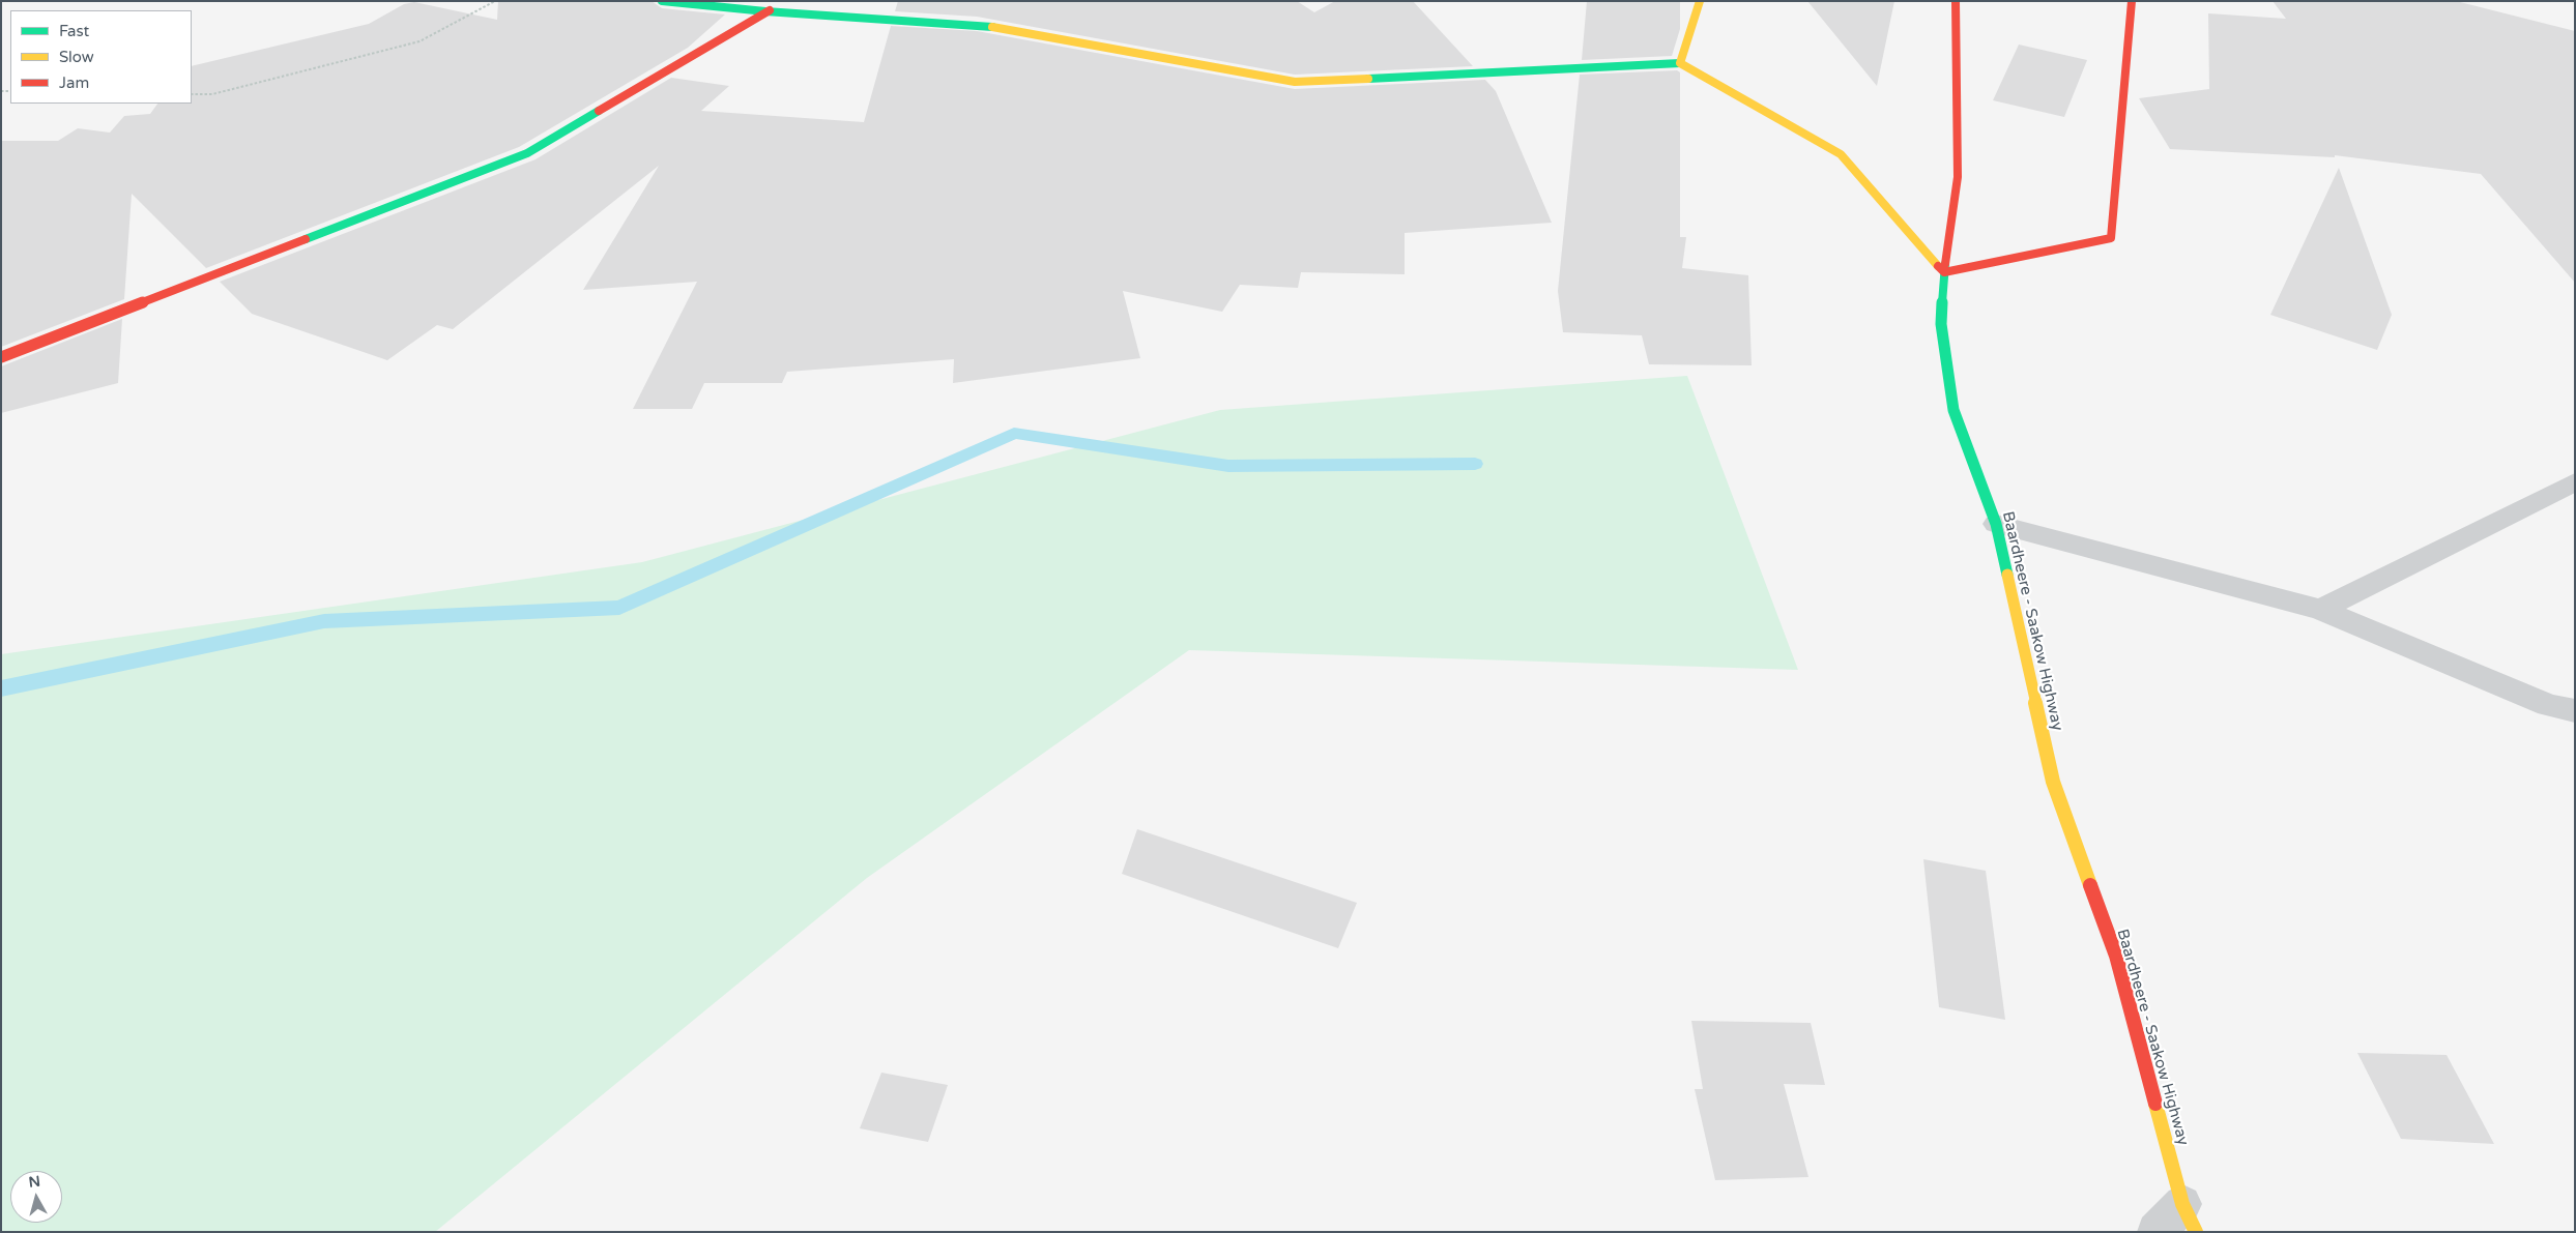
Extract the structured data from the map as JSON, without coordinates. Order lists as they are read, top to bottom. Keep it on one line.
{"streets":{"street":["Baardheere - Saakow Highway"]},"legend":["Fast","Slow","Jam"],"north":"top"}
